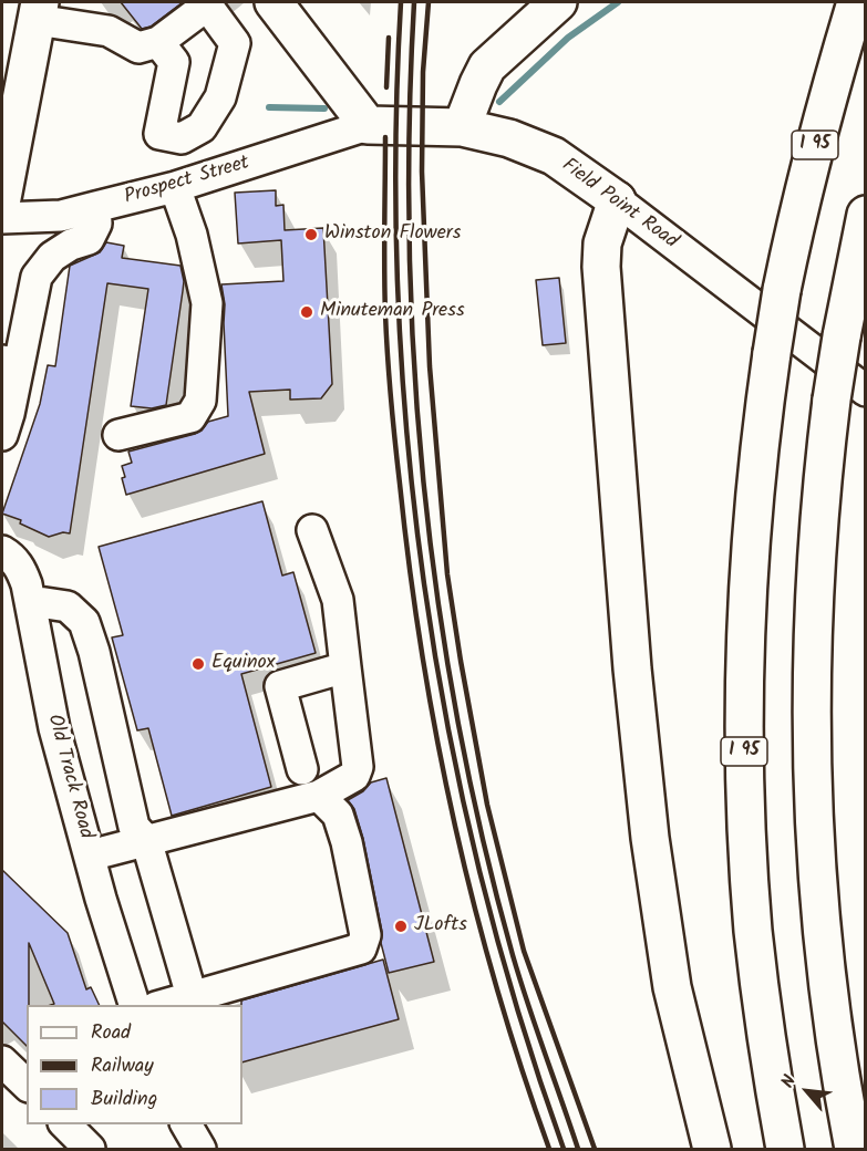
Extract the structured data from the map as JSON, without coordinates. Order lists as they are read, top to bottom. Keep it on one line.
{"streets":{"main road":["I 95","Field Point Road"],"street":["Prospect Street","Old Track Road"]},"crossings":[["Prospect Street","Field Point Road"]],"places":["Winston Flowers","Minuteman Press","Equinox","JLofts"],"legend":["Road","Railway","Building"],"north":"top left"}
